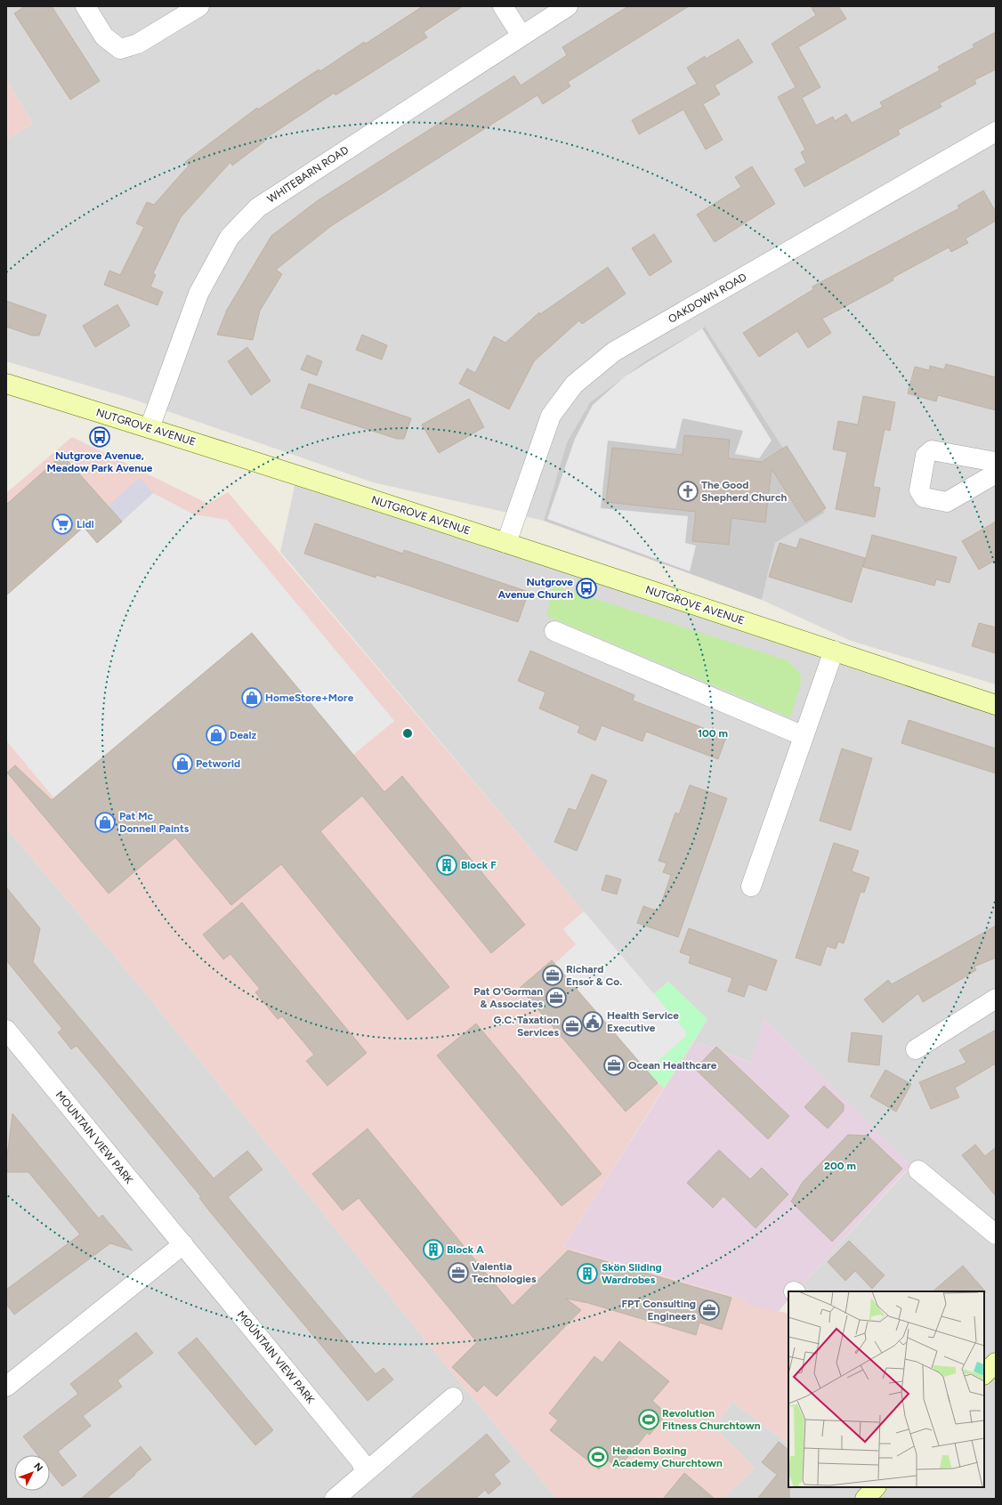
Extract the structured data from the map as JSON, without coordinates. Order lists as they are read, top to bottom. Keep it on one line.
{"streets":{"main road":["NUTGROVE AVENUE"],"street":["WHITEBARN ROAD","OAKDOWN ROAD","MOUNTAIN VIEW PARK"]},"crossings":[["WHITEBARN ROAD","NUTGROVE AVENUE"],["OAKDOWN ROAD","NUTGROVE AVENUE"]],"places":{"bus stop":["Nutgrove Avenue, Meadow Park Avenue","Nutgrove Avenue Church"],"church":["The Good Shepherd Church"],"supermarket":["Lidl"],"shop":["HomeStore+More","Dealz","Petworld","Pat Mc Donnell Paints"],"building":["Block F","Block A","Skön Sliding Wardrobes"],"office":["Richard Ensor & Co.","Pat O'Gorman & Associates","G.C. Taxation Services","Ocean Healthcare","Valentia Technologies","FPT Consulting Engineers"],"public building":["Health Service Executive"],"sports":["Revolution Fitness Churchtown","Headon Boxing Academy Churchtown"]},"north":"top right","rings":["100 m","200 m"]}
